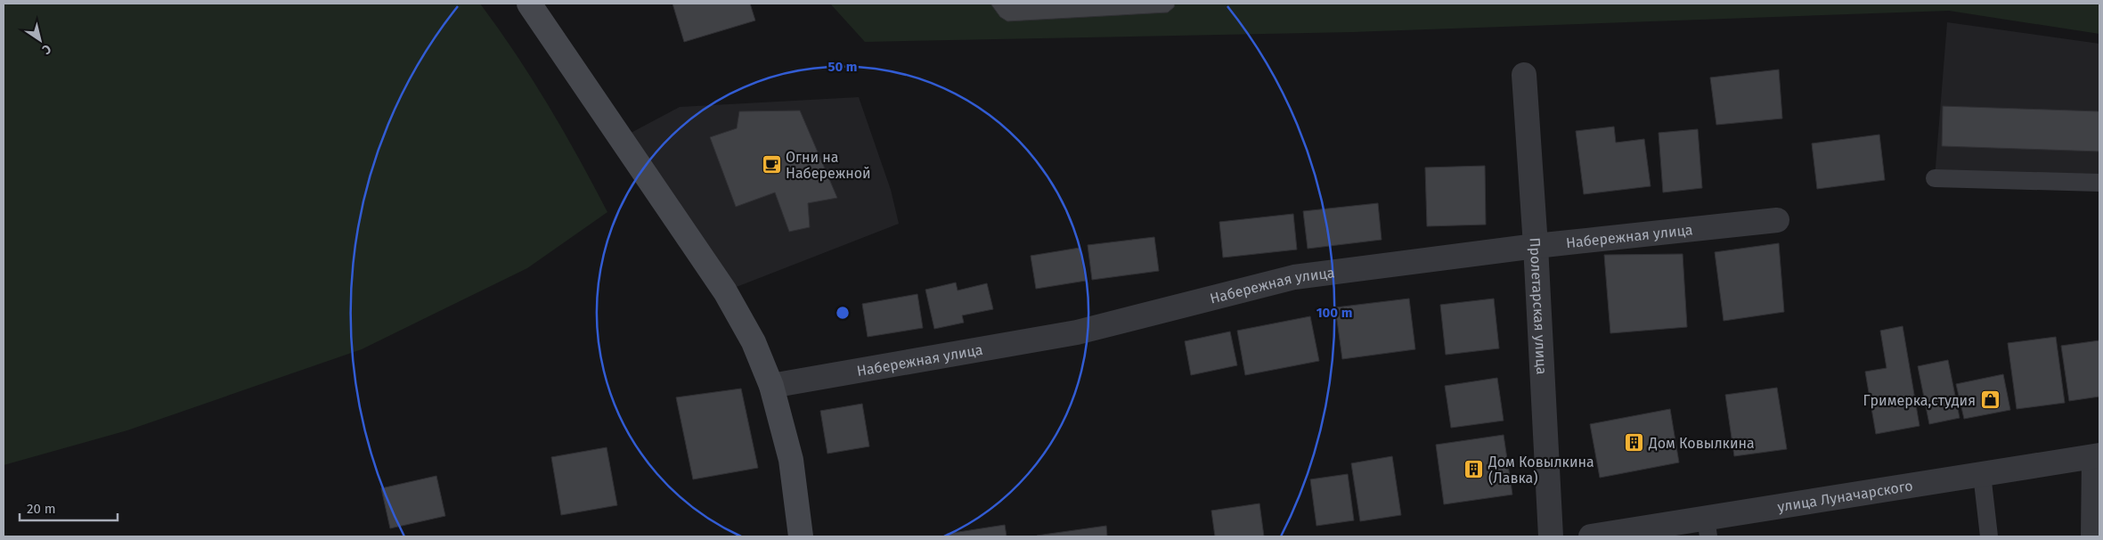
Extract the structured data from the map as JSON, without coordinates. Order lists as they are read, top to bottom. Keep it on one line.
{"streets":{"street":["Набережная улица","Пролетарская улица","улица Луначарского"]},"crossings":[["Набережная улица","Пролетарская улица"]],"places":{"cafe":["Огни на Набережной"],"shop":["Гримерка,студия"],"building":["Дом Ковылкина","Дом Ковылкина (Лавка)"]},"scale_bar":"20 m","north":"bottom right","rings":["50 m","100 m"]}
